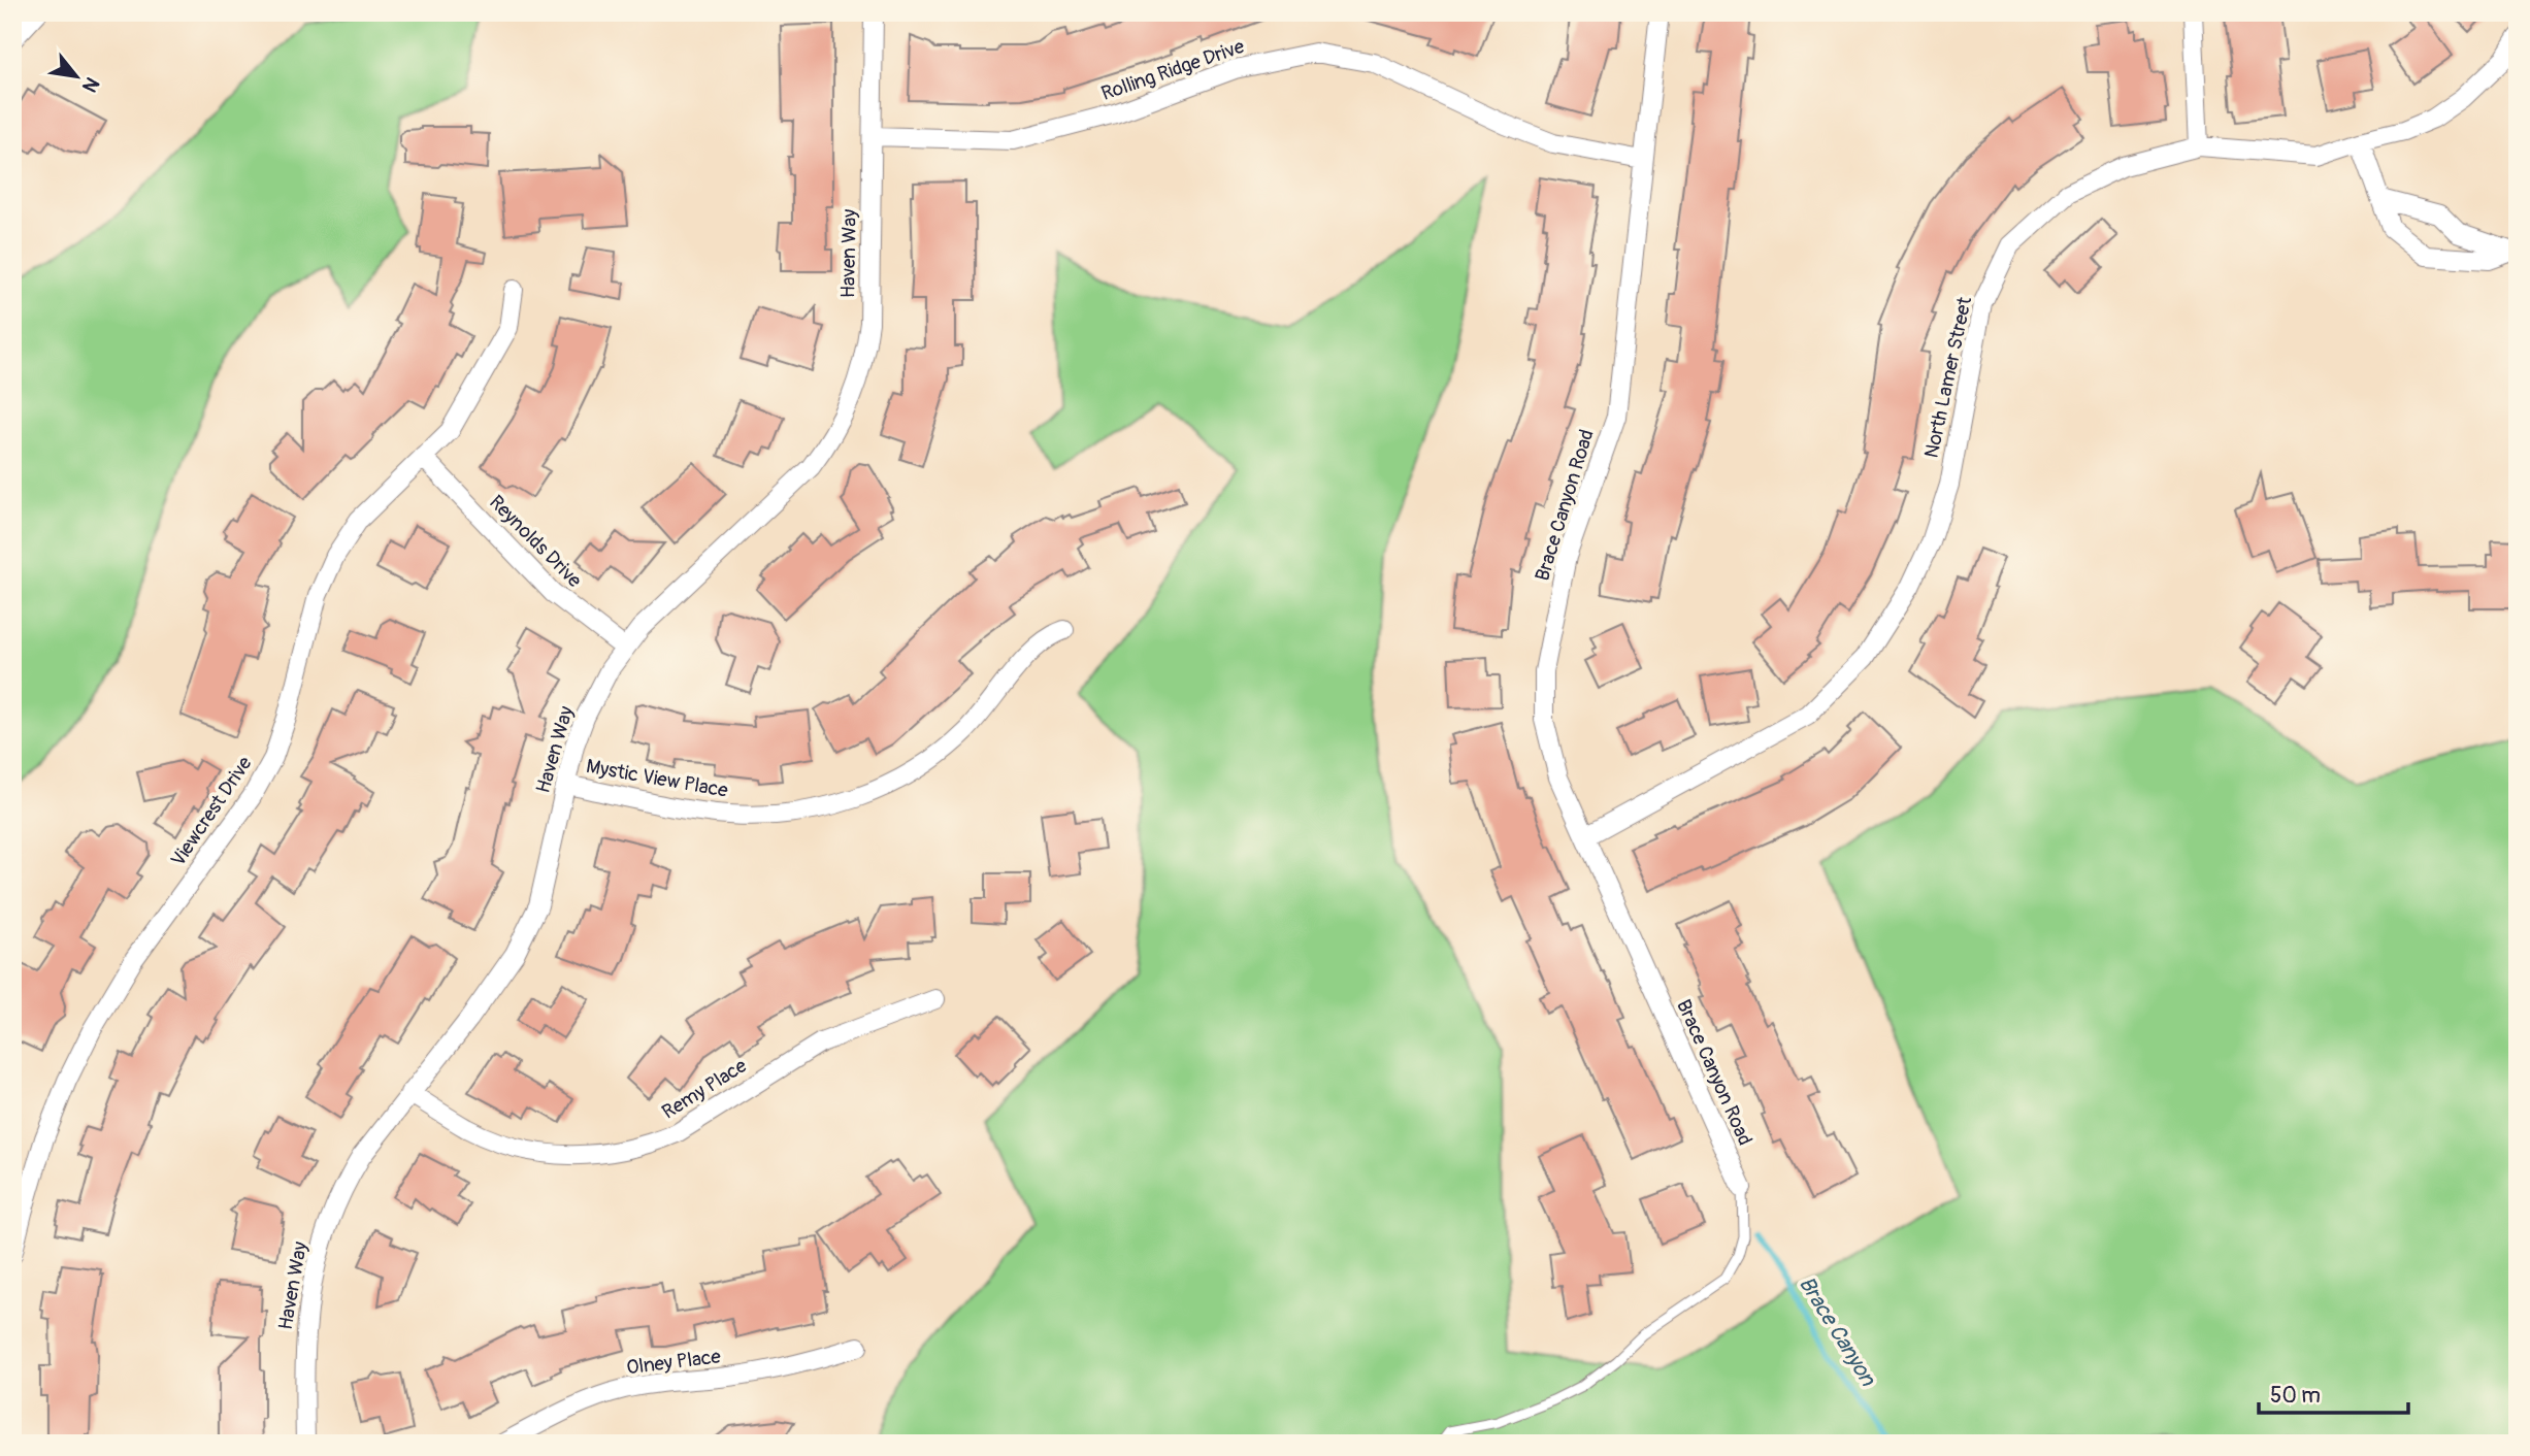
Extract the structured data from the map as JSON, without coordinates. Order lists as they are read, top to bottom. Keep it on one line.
{"streets":{"street":["Rolling Ridge Drive","Haven Way","North Lamer Street","Brace Canyon Road","Reynolds Drive","Mystic View Place","Viewcrest Drive","Remy Place","Olney Place"]},"crossings":[["Rolling Ridge Drive","Haven Way"],["Rolling Ridge Drive","Brace Canyon Road"],["Haven Way","Reynolds Drive"],["Haven Way","Mystic View Place"],["Haven Way","Remy Place"],["North Lamer Street","Brace Canyon Road"],["Reynolds Drive","Viewcrest Drive"]],"water":["Brace Canyon"],"scale_bar":"50 m","north":"bottom right"}
